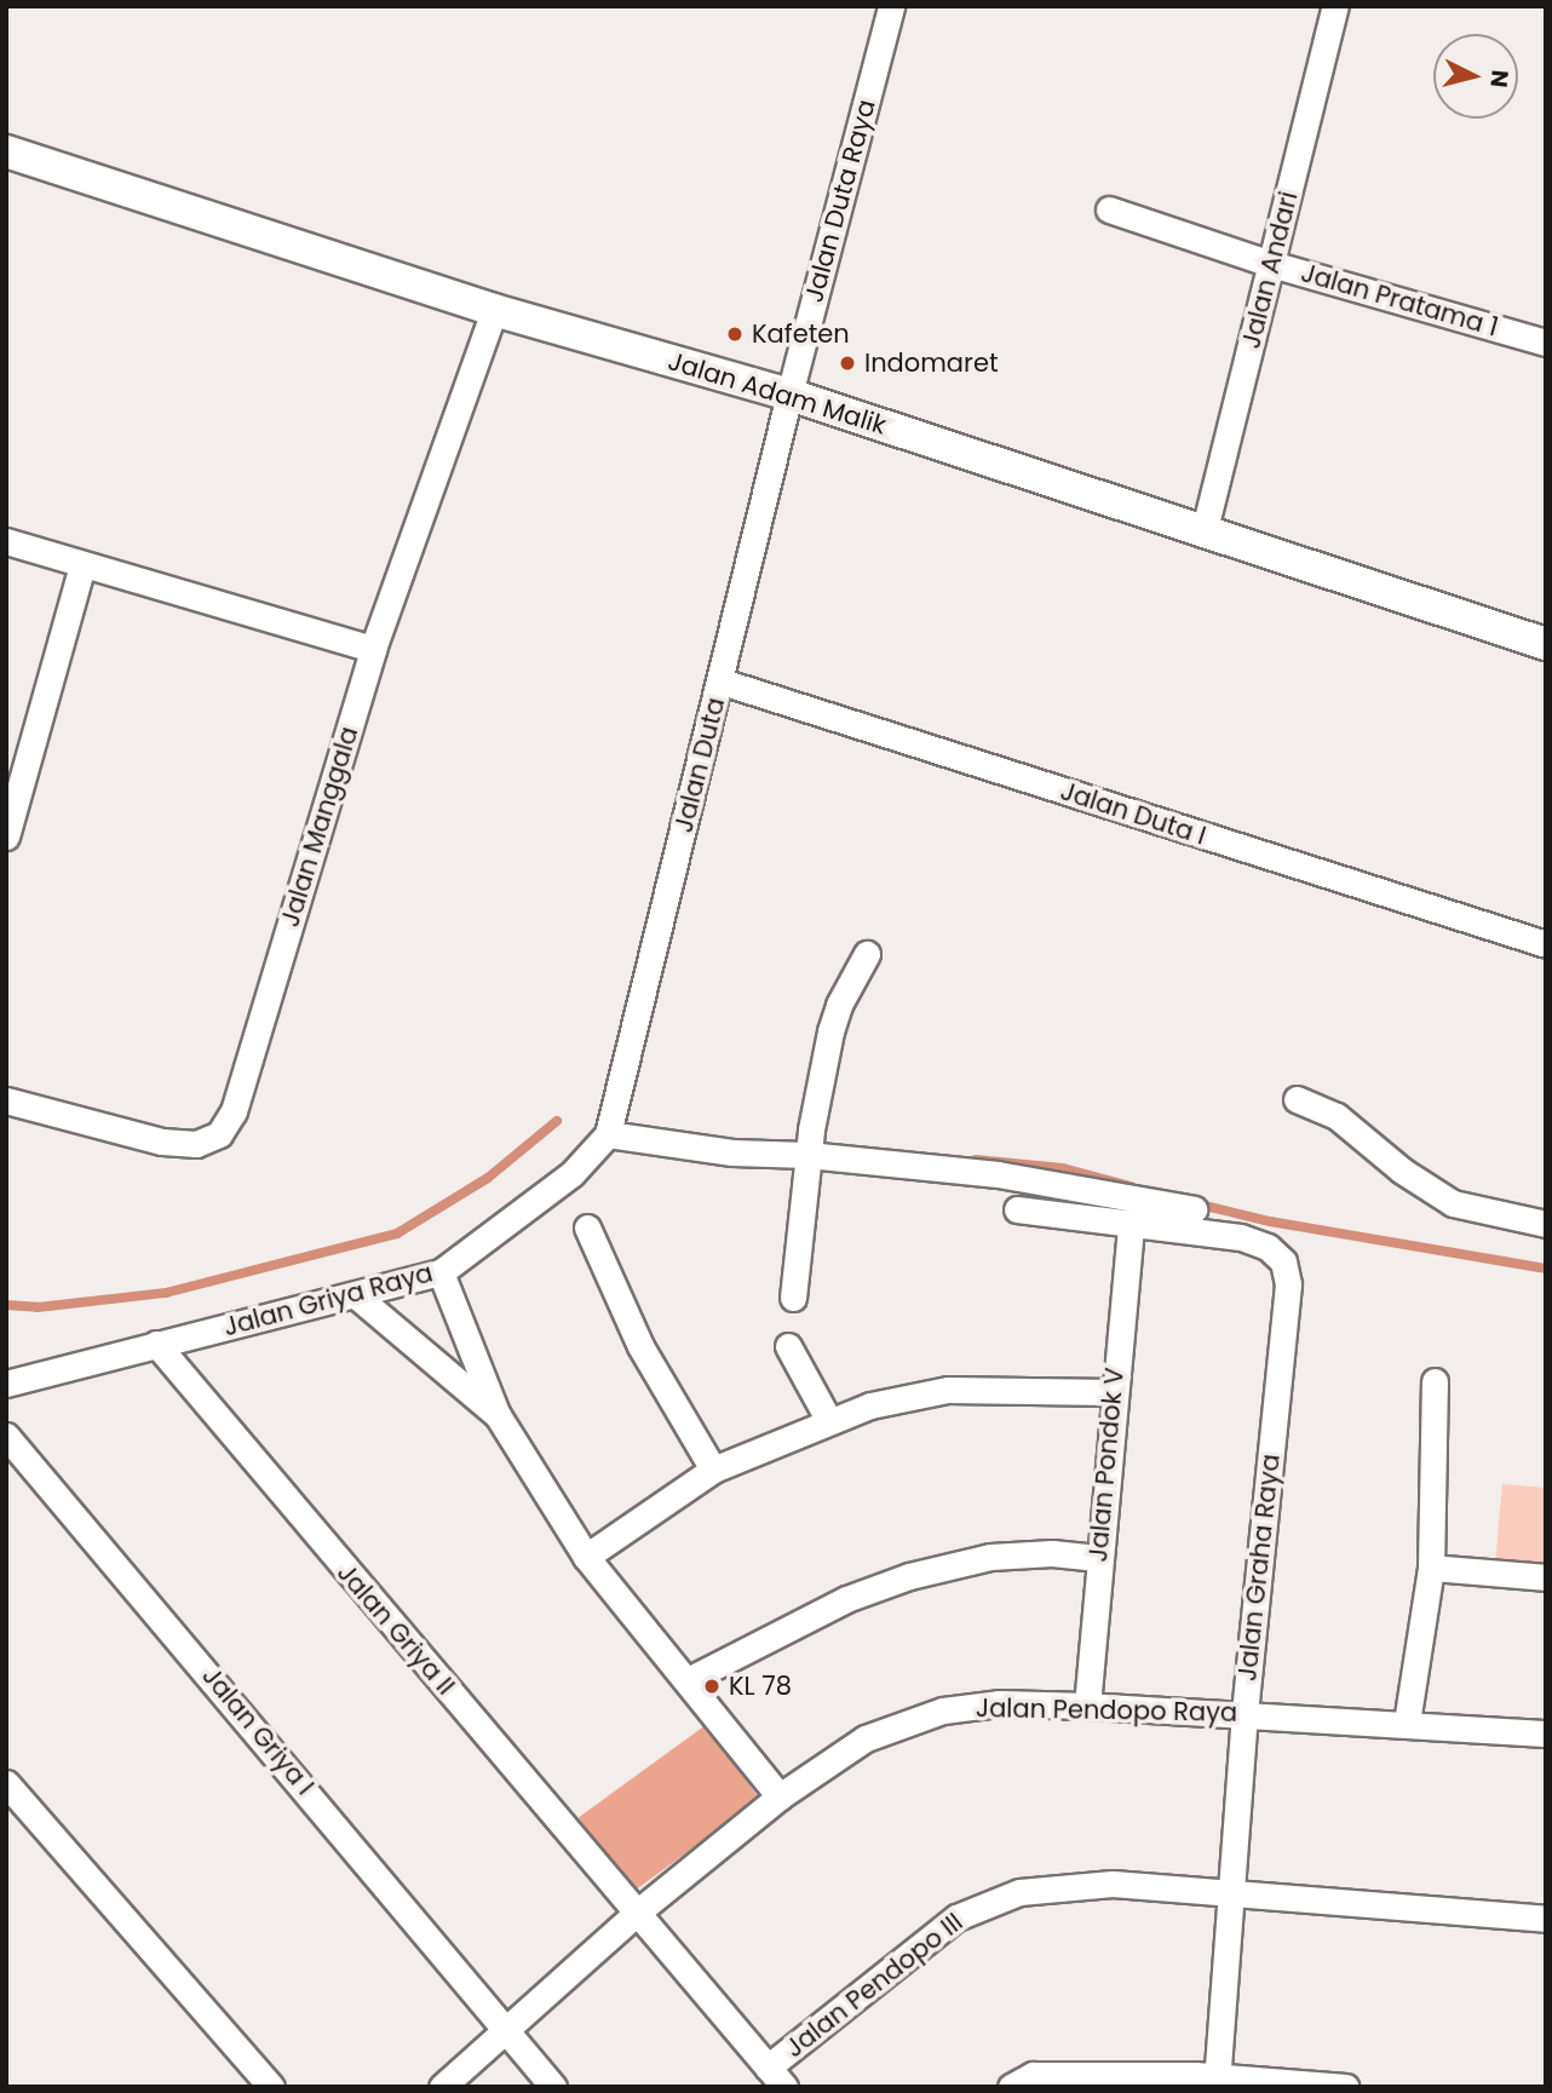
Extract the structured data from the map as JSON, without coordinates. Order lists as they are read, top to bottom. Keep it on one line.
{"streets":{"street":["Jalan Duta Raya","Jalan Andari","Jalan Pratama 1","Jalan Adam Malik","Jalan Duta","Jalan Duta I","Jalan Manggala","Jalan Griya Raya","Jalan Pondok V","Jalan Graha Raya","Jalan Griya II","Jalan Pendopo Raya","Jalan Griya I","Jalan Pendopo III"]},"crossings":[["Jalan Duta Raya","Jalan Adam Malik"],["Jalan Duta Raya","Jalan Duta"],["Jalan Andari","Jalan Pratama 1"],["Jalan Andari","Jalan Adam Malik"],["Jalan Adam Malik","Jalan Duta"],["Jalan Adam Malik","Jalan Manggala"],["Jalan Duta","Jalan Duta I"],["Jalan Duta","Jalan Griya Raya"],["Jalan Griya Raya","Jalan Griya II"],["Jalan Pondok V","Jalan Graha Raya"],["Jalan Pondok V","Jalan Pendopo Raya"],["Jalan Graha Raya","Jalan Pendopo Raya"],["Jalan Graha Raya","Jalan Pendopo III"],["Jalan Griya II","Jalan Pendopo Raya"],["Jalan Griya II","Jalan Pendopo III"],["Jalan Pendopo Raya","Jalan Griya I"]],"places":["Kafeten","Indomaret","KL 78"],"north":"right"}
